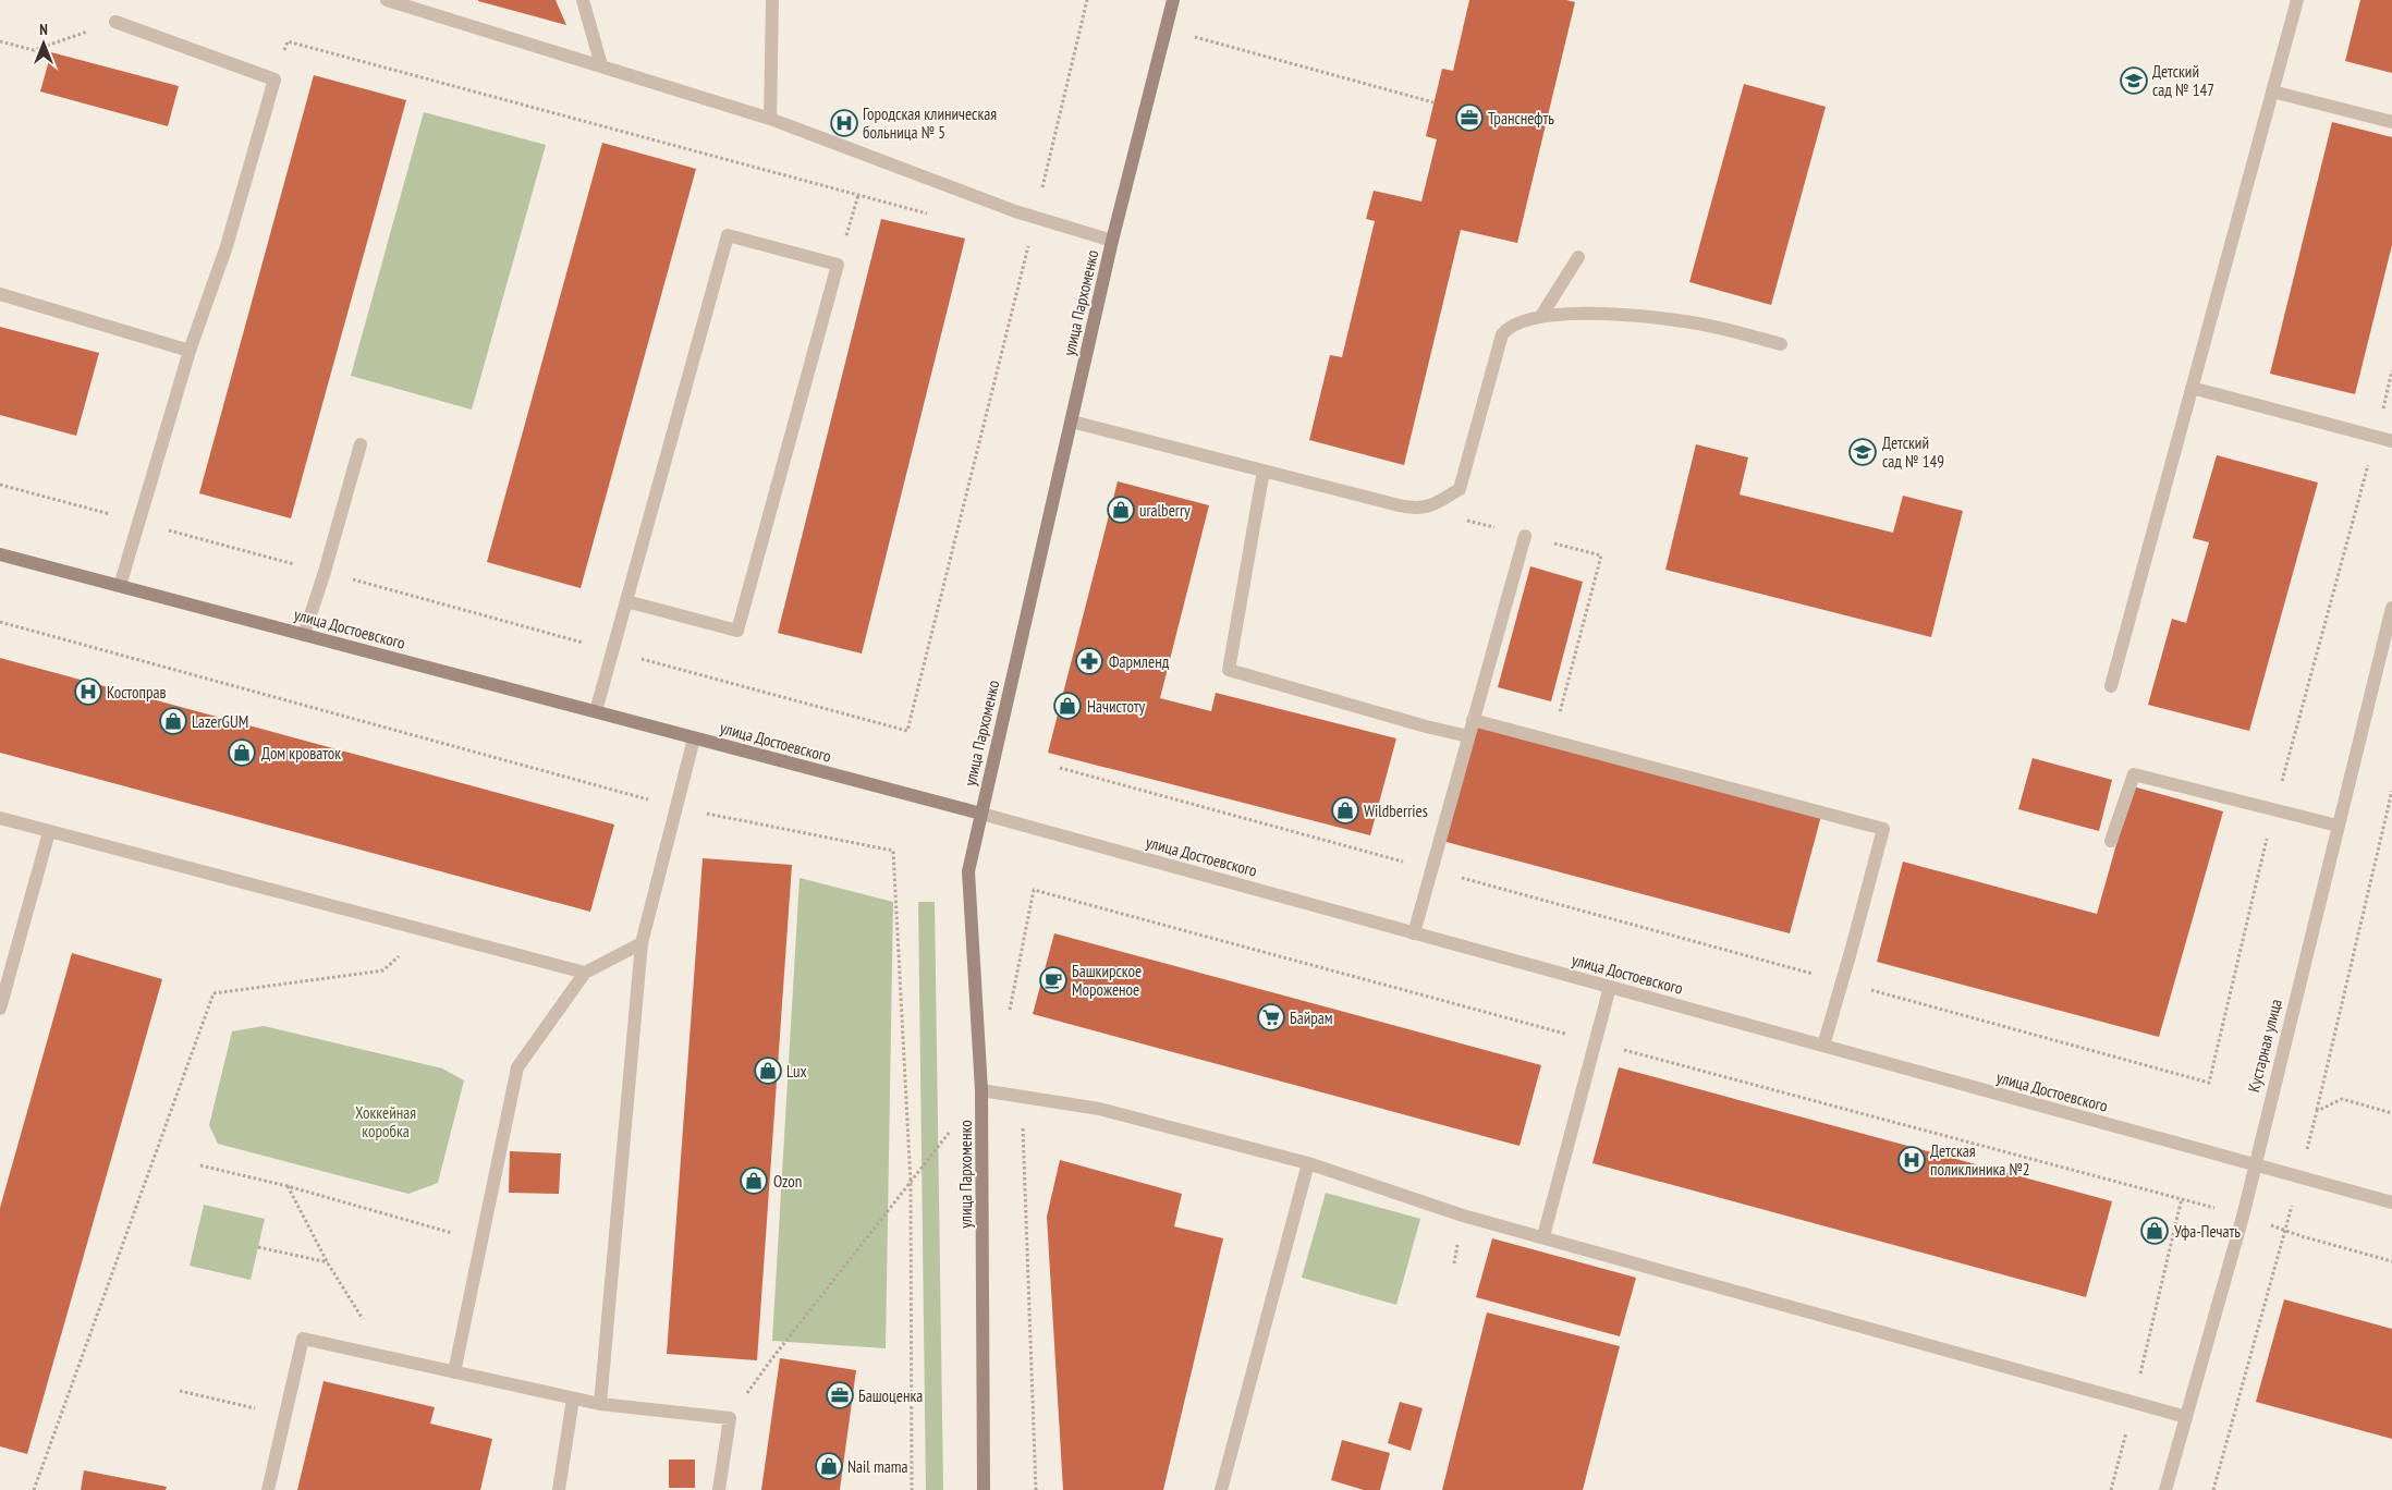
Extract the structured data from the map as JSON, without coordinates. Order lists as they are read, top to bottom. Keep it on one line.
{"streets":{"street":["улица Пархоменко","улица Достоевского","Кустарная улица"]},"crossings":[["улица Пархоменко","улица Достоевского"],["улица Достоевского","Кустарная улица"]],"parks":["Хоккейная коробка"],"places":{"school or university":["Детский сад № 147","Детский сад № 149"],"office":["Транснефть","Башоценка"],"hospital":["Городская клиническая больница № 5","Костоправ","Детская поликлиника №2"],"shop":["uralberry","Начистоту","LazerGUM","Дом кроваток","Wildberries","Lux","Ozon","Уфа-Печать","Nail mama"],"pharmacy":["Фармленд"],"cafe":["Башкирское Мороженое"],"supermarket":["Байрам"]},"north":"top"}
